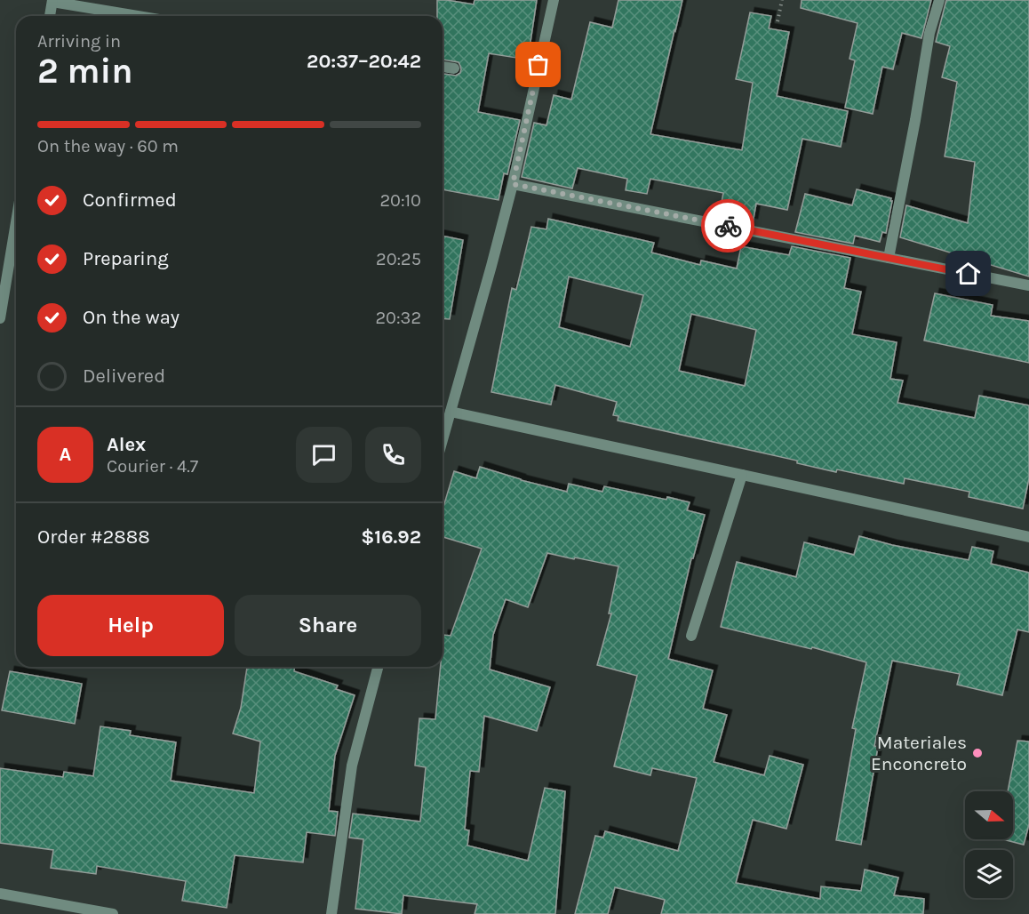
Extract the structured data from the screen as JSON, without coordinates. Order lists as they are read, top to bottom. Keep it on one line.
{"places":["Materiales Enconcreto"],"north":"right","page":{"heading":["2 min","Arriving in","20:37–20:42"],"panel":["Alex","Courier · 4.7","Order #2888","$16.92"],"bar":"On the way · 60 m","list":[["Confirmed","20:10"],["Preparing","20:25"],["On the way","20:32"],"Delivered"],"round":"A","buttons":["Help","Share"]}}
